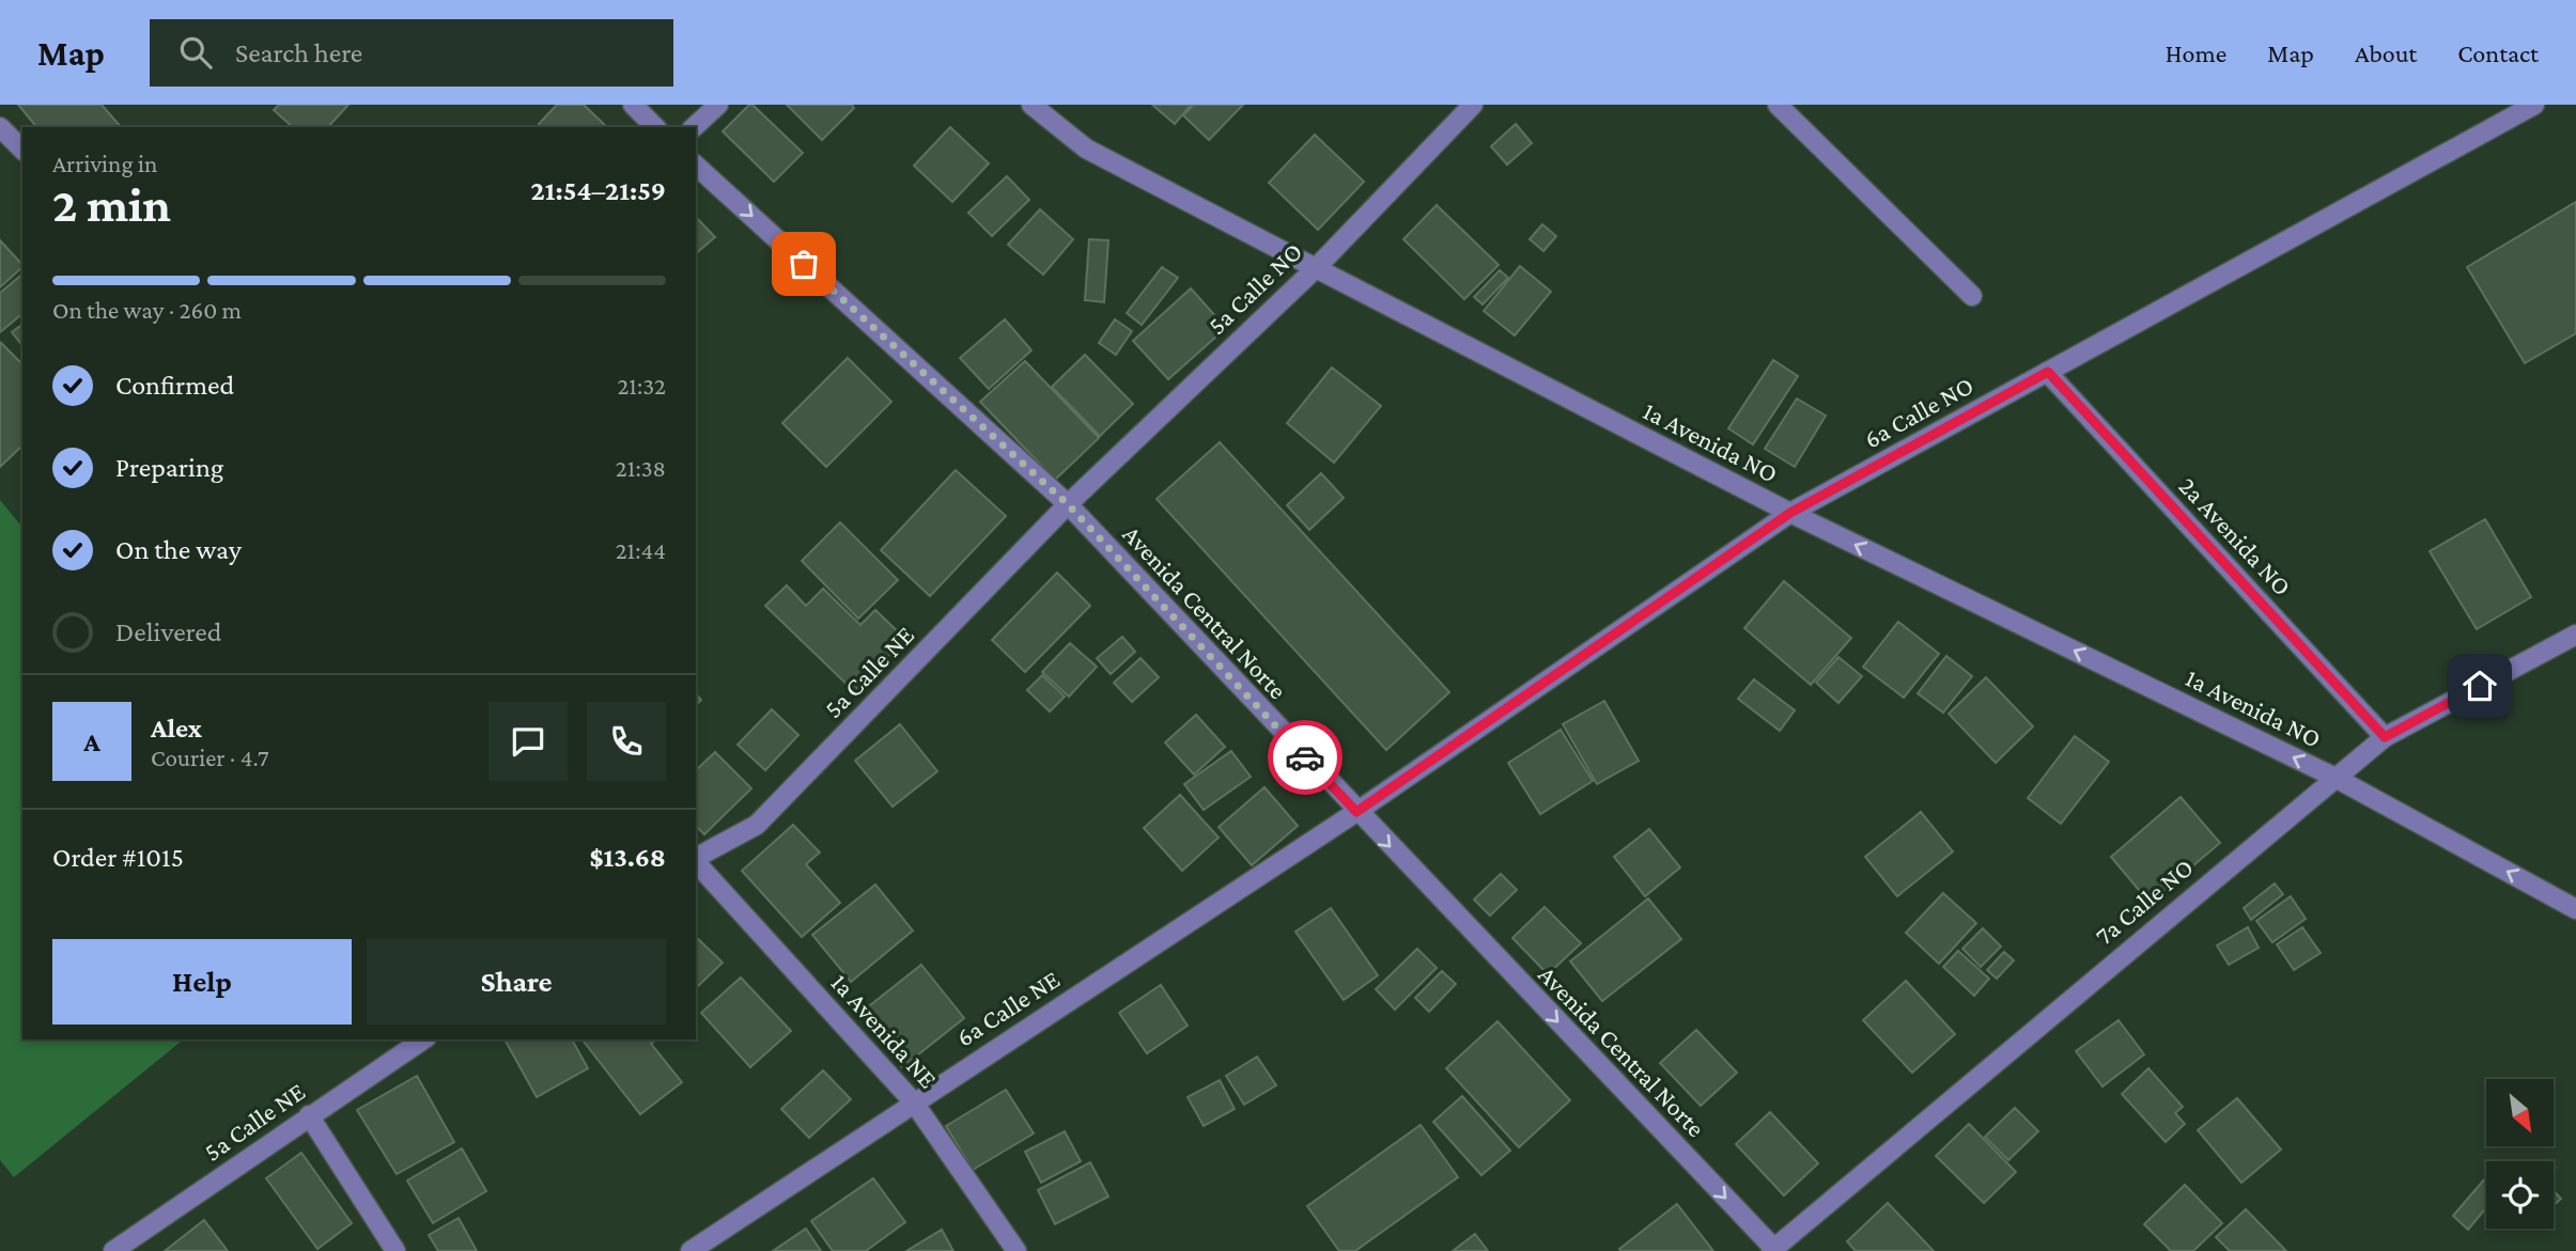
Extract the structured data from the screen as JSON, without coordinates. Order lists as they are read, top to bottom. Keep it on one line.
{"streets":{"street":["5a Calle NO","6a Calle NO","1a Avenida NO","2a Avenida NO","Avenida Central Norte","5a Calle NE","7a Calle NO","6a Calle NE","1a Avenida NE"]},"crossings":[["5a Calle NO","1a Avenida NO"],["5a Calle NO","Avenida Central Norte"],["5a Calle NO","5a Calle NE"],["6a Calle NO","1a Avenida NO"],["6a Calle NO","2a Avenida NO"],["6a Calle NO","Avenida Central Norte"],["6a Calle NO","6a Calle NE"],["1a Avenida NO","7a Calle NO"],["2a Avenida NO","7a Calle NO"],["Avenida Central Norte","5a Calle NE"],["Avenida Central Norte","7a Calle NO"],["Avenida Central Norte","6a Calle NE"],["6a Calle NE","1a Avenida NE"]],"one_way":["1a Avenida NO","Avenida Central Norte"],"north":"bottom right","page":{"header":"Map","search":"Search here","nav":["Home","Map","About","Contact"],"heading":["2 min","Arriving in","21:54–21:59"],"panel":["Alex","Courier · 4.7","Order #1015","$13.68"],"bar":"On the way · 260 m","list":[["Confirmed","21:32"],["Preparing","21:38"],["On the way","21:44"],"Delivered"],"round":"A","buttons":["Help","Share"]}}
